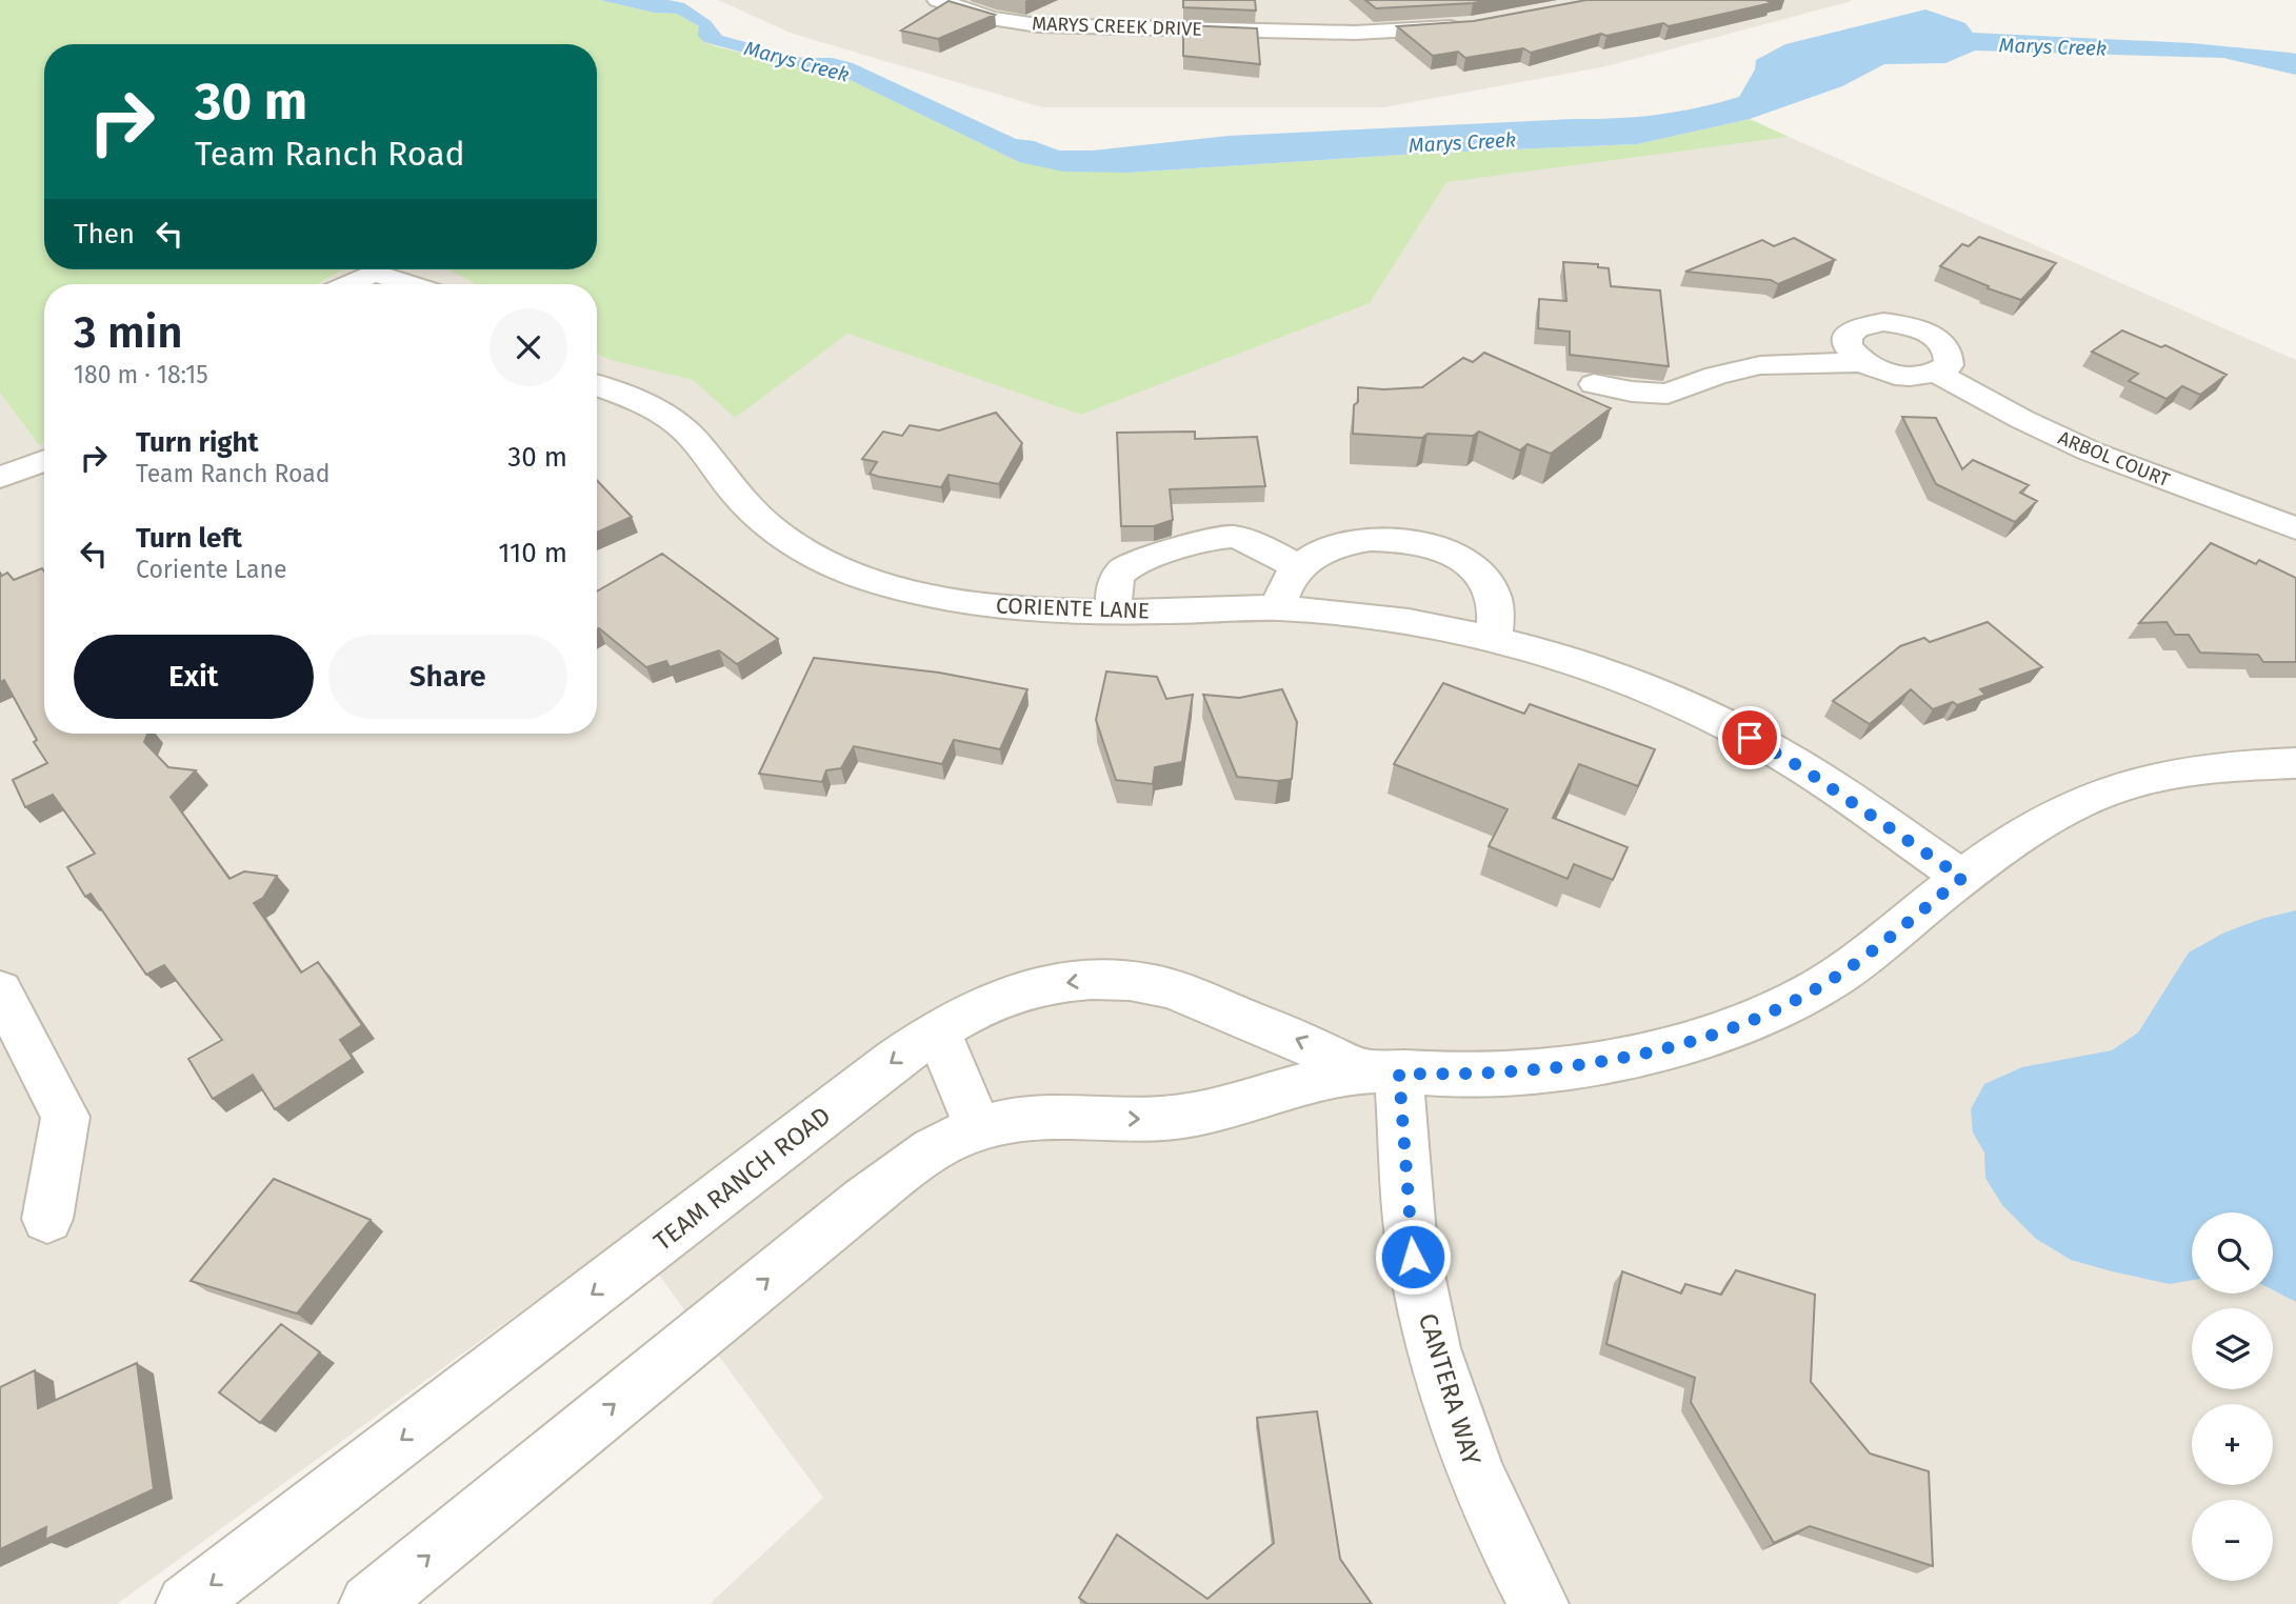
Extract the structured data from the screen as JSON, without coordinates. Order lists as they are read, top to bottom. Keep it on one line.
{"streets":{"street":["MARYS CREEK DRIVE","ARBOL COURT","CORIENTE LANE","TEAM RANCH ROAD","CANTERA WAY"]},"crossings":[["CORIENTE LANE","TEAM RANCH ROAD"],["TEAM RANCH ROAD","CANTERA WAY"]],"water":["Marys Creek"],"page":{"turn":["30 m","Team Ranch Road"],"then":"Then","heading":["3 min","180 m · 18:15"],"list":[{"name":"Turn right","note":"Team Ranch Road","value":"30 m"},{"name":"Turn left","note":"Coriente Lane","value":"110 m"}],"buttons":["Exit","Share"],"map_buttons":["+","−"]}}
